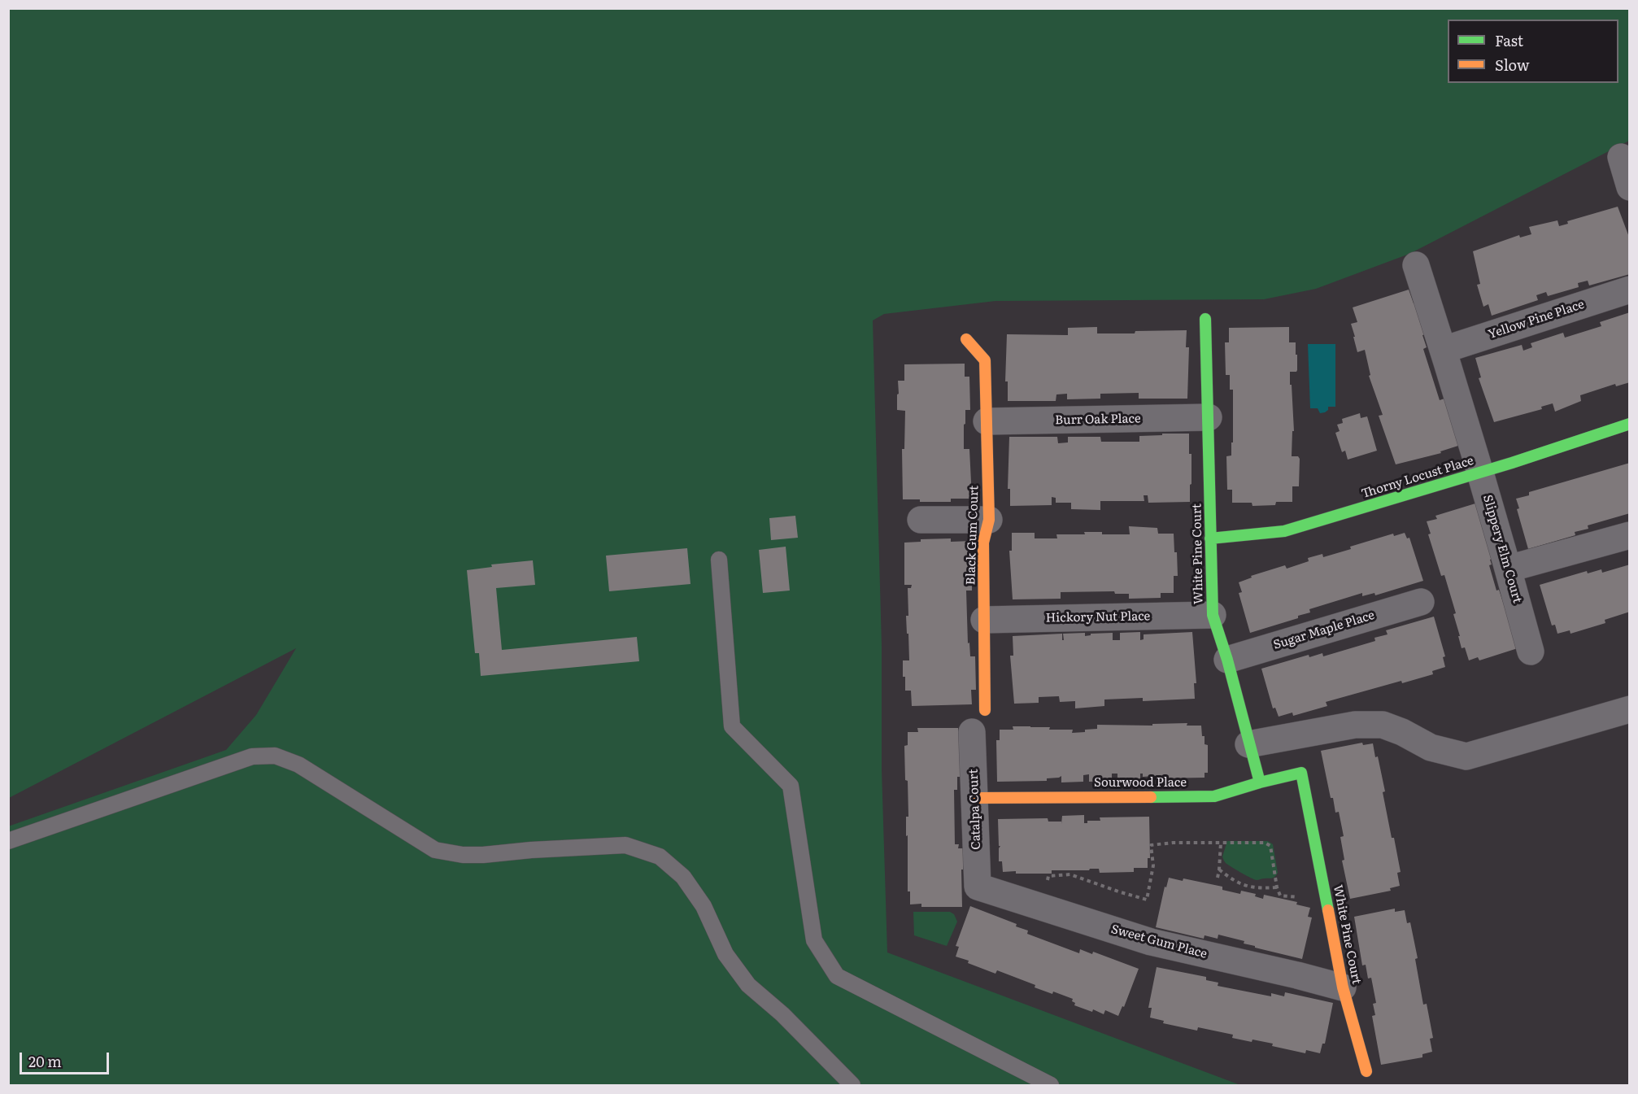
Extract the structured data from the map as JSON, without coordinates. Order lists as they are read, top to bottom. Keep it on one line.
{"streets":{"street":["Yellow Pine Place","Burr Oak Place","Thorny Locust Place","Black Gum Court","Slippery Elm Court","White Pine Court","Hickory Nut Place","Sugar Maple Place","Sourwood Place","Catalpa Court","Sweet Gum Place"]},"crossings":[["Yellow Pine Place","Slippery Elm Court"],["Burr Oak Place","Black Gum Court"],["Burr Oak Place","White Pine Court"],["Thorny Locust Place","Slippery Elm Court"],["Thorny Locust Place","White Pine Court"],["Black Gum Court","Hickory Nut Place"],["Black Gum Court","Catalpa Court"],["White Pine Court","Hickory Nut Place"],["White Pine Court","Sugar Maple Place"],["White Pine Court","Sourwood Place"],["White Pine Court","Sweet Gum Place"],["Sourwood Place","Catalpa Court"],["Catalpa Court","Sweet Gum Place"]],"legend":["Fast","Slow"],"scale_bar":"20 m"}
